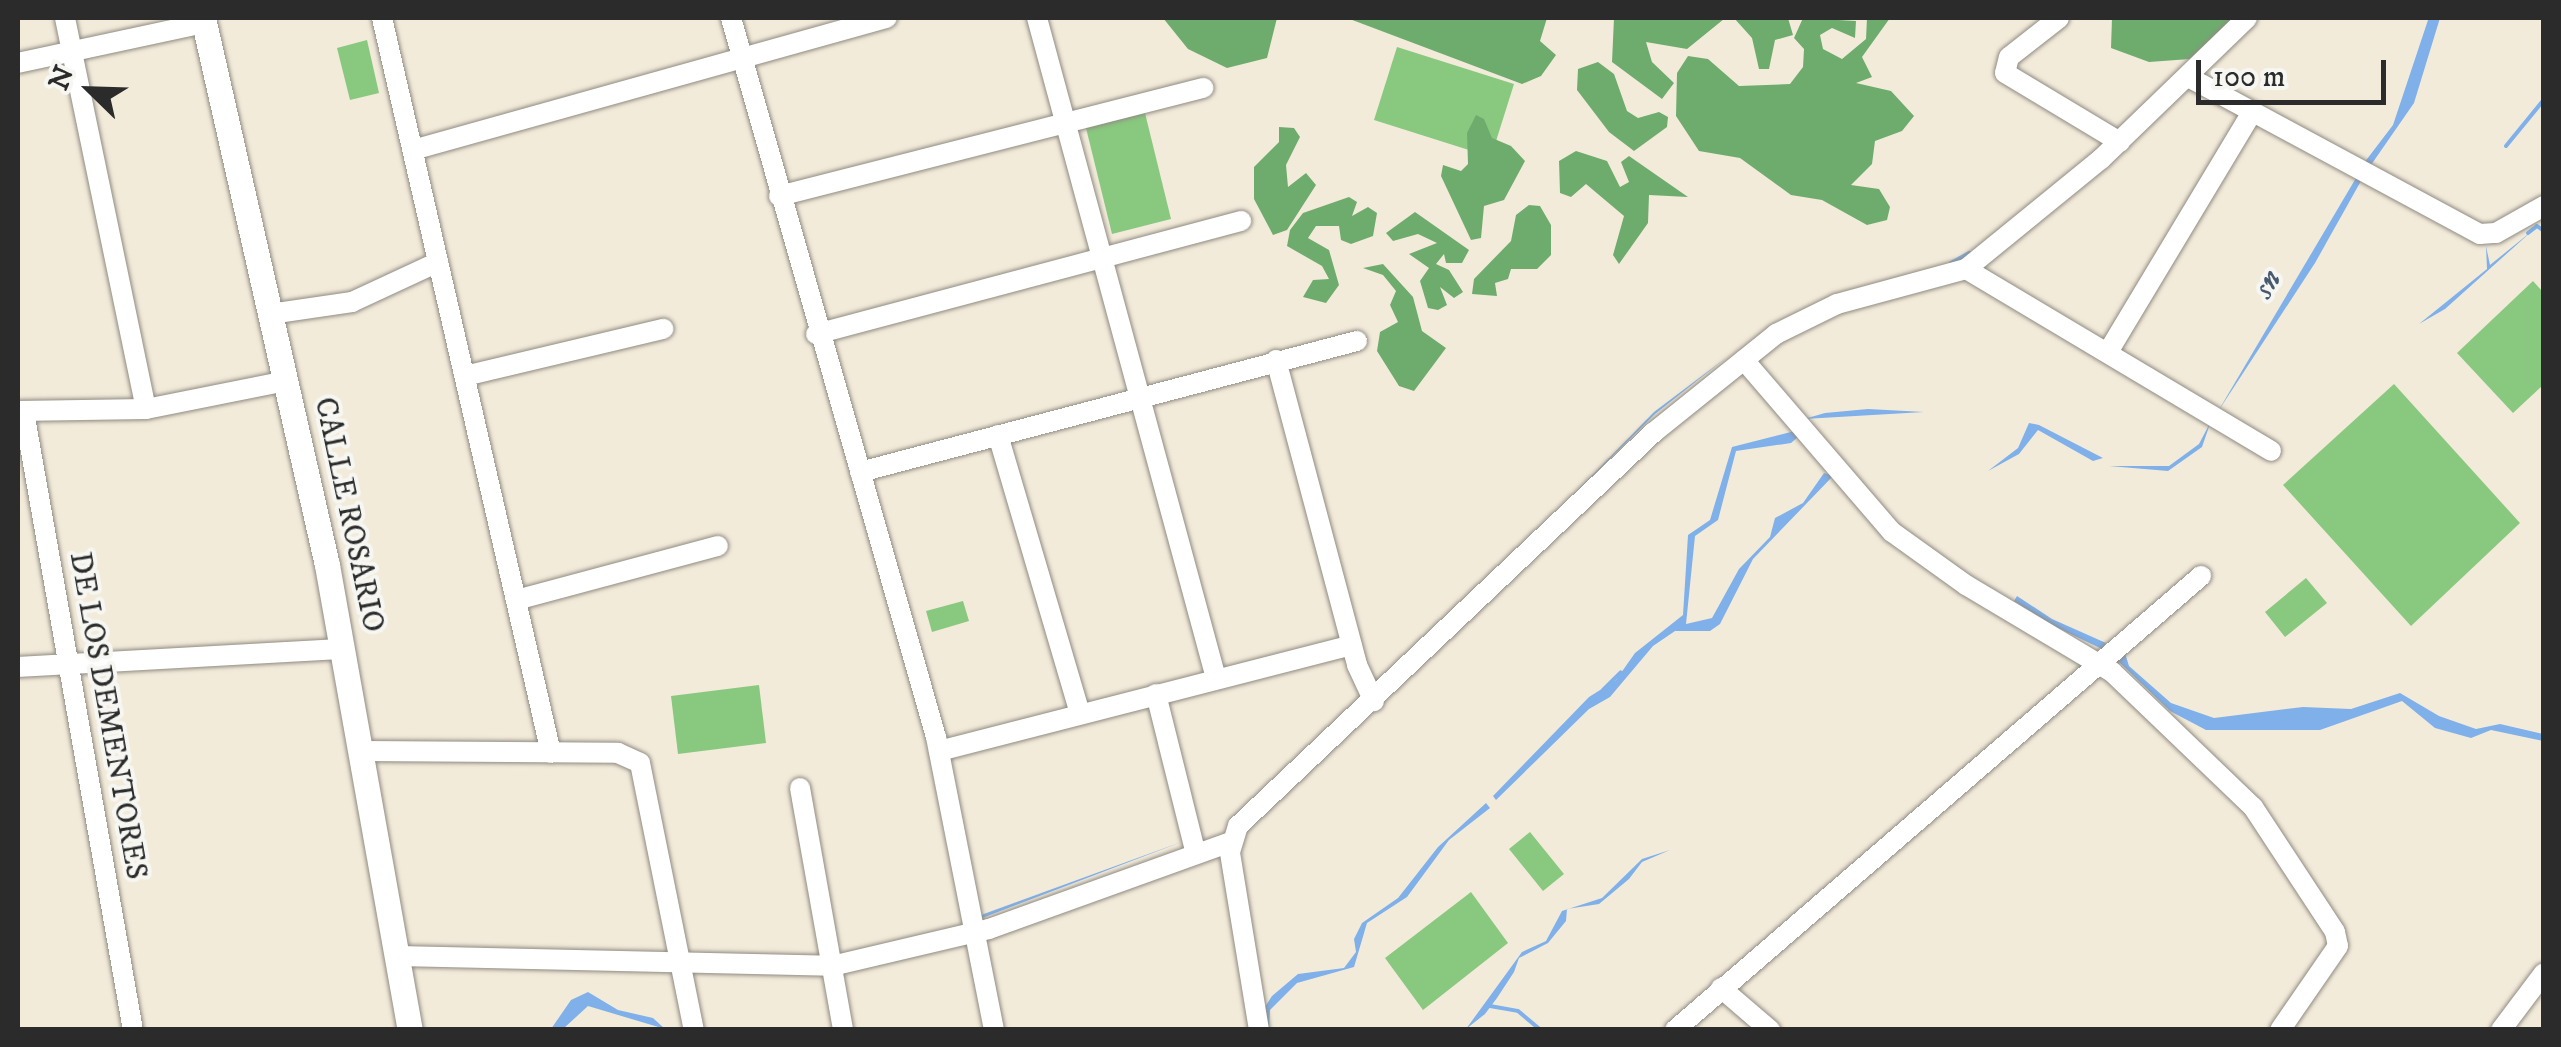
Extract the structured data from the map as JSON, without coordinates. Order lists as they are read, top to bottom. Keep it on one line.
{"streets":{"main road":["CALLE ROSARIO"],"street":["DE LOS DEMENTORES"]},"water":["sn"],"scale_bar":"100 m","north":"top left"}
